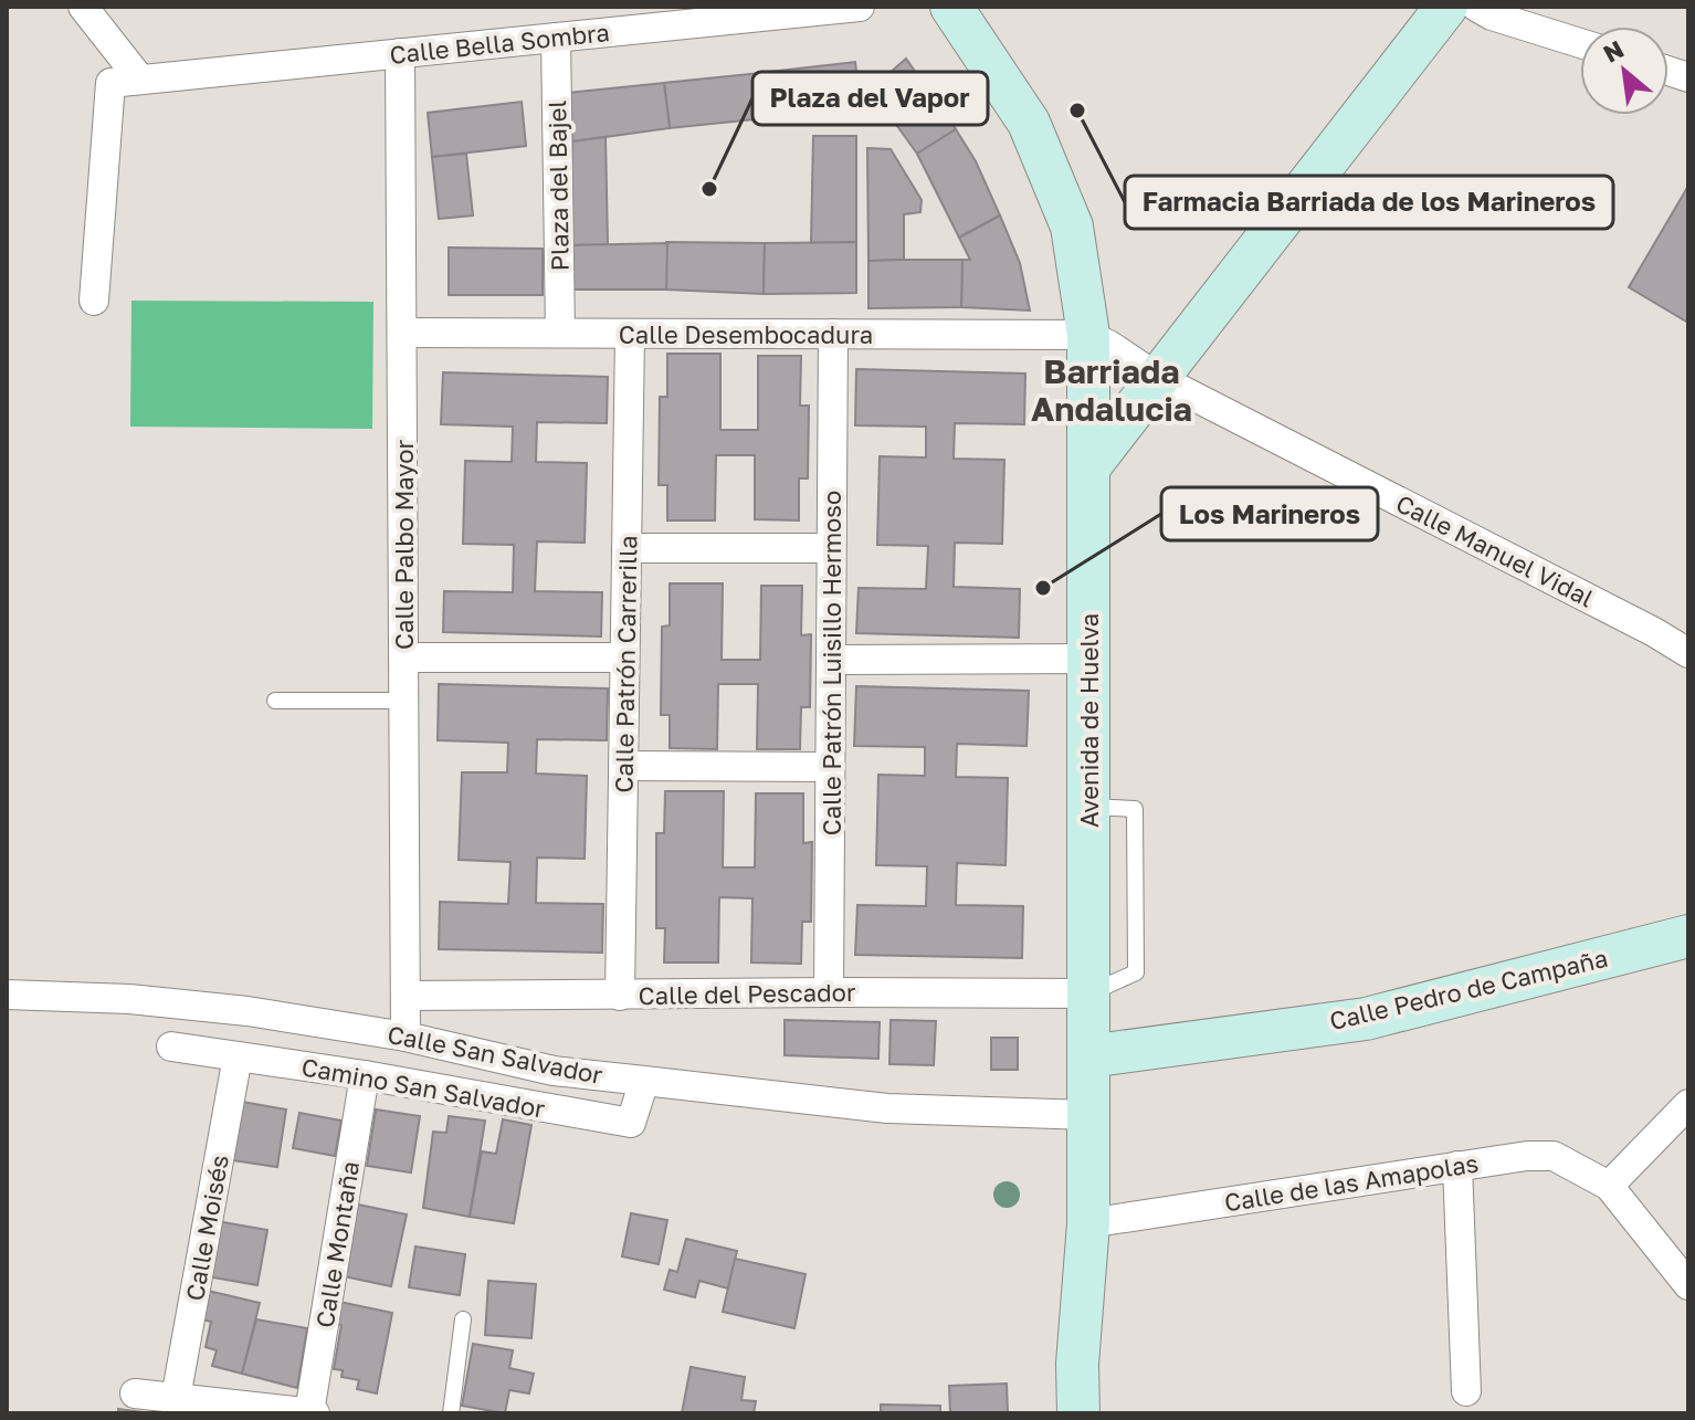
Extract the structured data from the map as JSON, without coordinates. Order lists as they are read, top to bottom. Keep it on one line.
{"streets":{"street":["Calle Bella Sombra","Plaza del Bajel","Calle Desembocadura","Calle Palbo Mayor","Calle Manuel Vidal","Calle Patrón Luisillo Hermoso","Calle Patrón Carrerilla","Avenida de Huelva","Calle Pedro de Campaña","Calle del Pescador","Calle San Salvador","Camino San Salvador","Calle de las Amapolas","Calle Moisés","Calle Montaña"]},"crossings":[["Calle Bella Sombra","Plaza del Bajel"],["Calle Bella Sombra","Calle Palbo Mayor"],["Plaza del Bajel","Calle Desembocadura"],["Calle Desembocadura","Calle Palbo Mayor"],["Calle Desembocadura","Calle Manuel Vidal"],["Calle Desembocadura","Calle Patrón Luisillo Hermoso"],["Calle Desembocadura","Calle Patrón Carrerilla"],["Calle Desembocadura","Avenida de Huelva"],["Calle Palbo Mayor","Calle del Pescador"],["Calle Palbo Mayor","Calle San Salvador"],["Calle Manuel Vidal","Avenida de Huelva"],["Calle Patrón Luisillo Hermoso","Calle del Pescador"],["Calle Patrón Carrerilla","Calle del Pescador"],["Avenida de Huelva","Calle Pedro de Campaña"],["Avenida de Huelva","Calle del Pescador"],["Avenida de Huelva","Calle San Salvador"],["Avenida de Huelva","Calle de las Amapolas"],["Calle San Salvador","Camino San Salvador"],["Camino San Salvador","Calle Moisés"],["Camino San Salvador","Calle Montaña"]],"districts":["Barriada Andalucia"],"places":["Farmacia Barriada de los Marineros","Plaza del Vapor","Los Marineros"],"north":"top left"}
